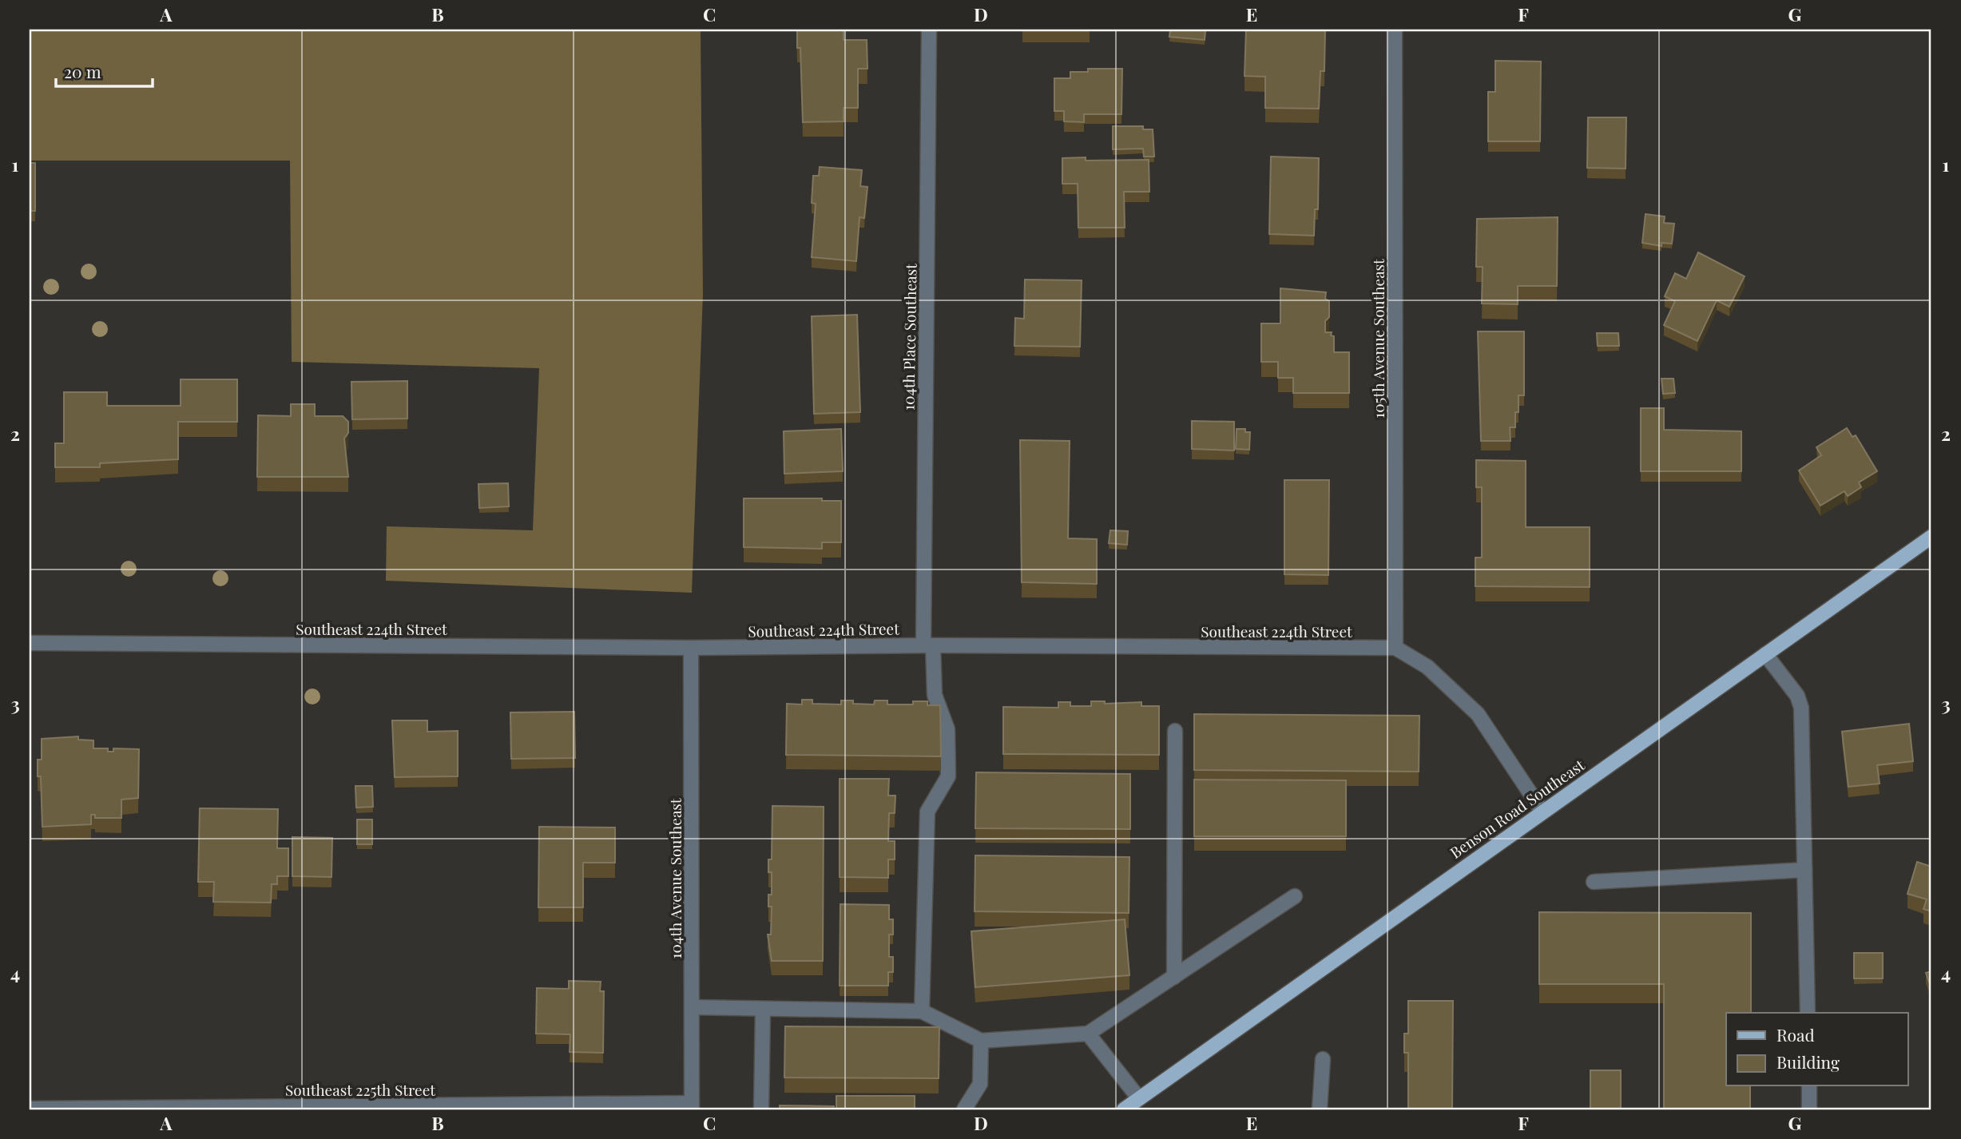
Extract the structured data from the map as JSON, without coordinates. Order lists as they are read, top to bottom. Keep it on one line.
{"streets":{"main road":["Benson Road Southeast"],"street":["104th Place Southeast","105th Avenue Southeast","Southeast 224th Street","104th Avenue Southeast","Southeast 225th Street"]},"crossings":[["104th Place Southeast","Southeast 224th Street"],["105th Avenue Southeast","Southeast 224th Street"],["Southeast 224th Street","104th Avenue Southeast"],["104th Avenue Southeast","Southeast 225th Street"]],"legend":["Road","Building"],"scale_bar":"20 m","grid":{"columns":["A","B","C","D","E","F","G"],"rows":["1","2","3","4"]}}
